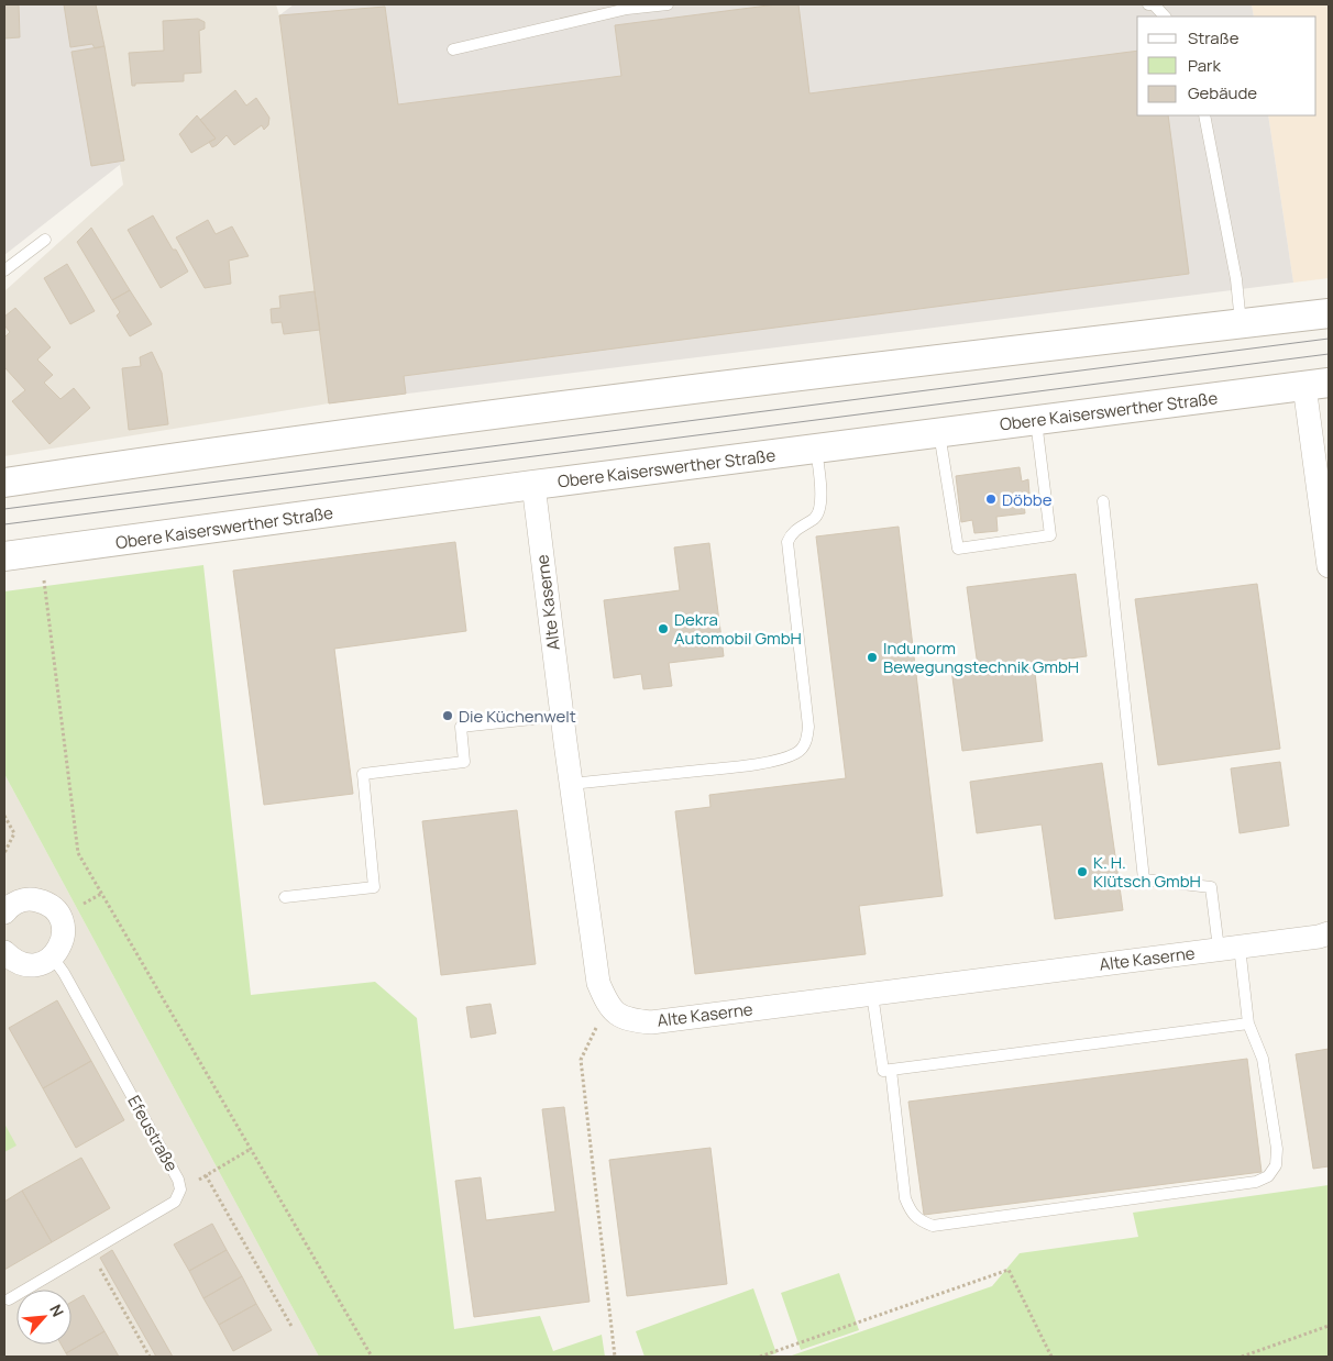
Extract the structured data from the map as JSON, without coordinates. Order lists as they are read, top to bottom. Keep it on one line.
{"streets":{"street":["Obere Kaiserswerther Straße","Alte Kaserne"],"lane":["Efeustraße"]},"crossings":[["Obere Kaiserswerther Straße","Alte Kaserne"]],"places":["Döbbe","Dekra Automobil GmbH","Indunorm Bewegungstechnik GmbH","Die Küchenwelt","K. H. Klütsch GmbH"],"legend":["Straße","Park","Gebäude"],"north":"top right"}
